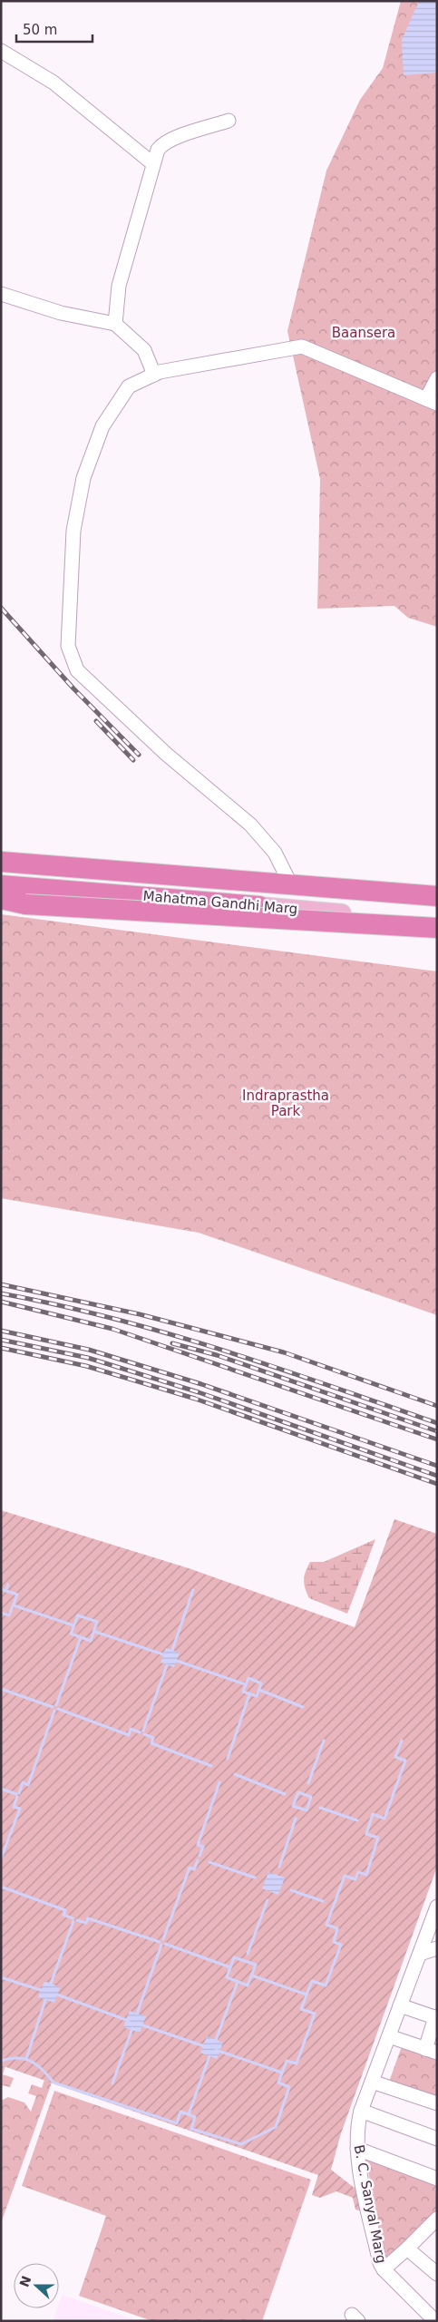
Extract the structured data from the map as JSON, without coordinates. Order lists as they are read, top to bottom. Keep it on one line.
{"streets":{"highway":["Mahatma Gandhi Marg"],"street":["B. C. Sanyal Marg"]},"parks":["Baansera","Indraprastha Park"],"scale_bar":"50 m","north":"left"}
